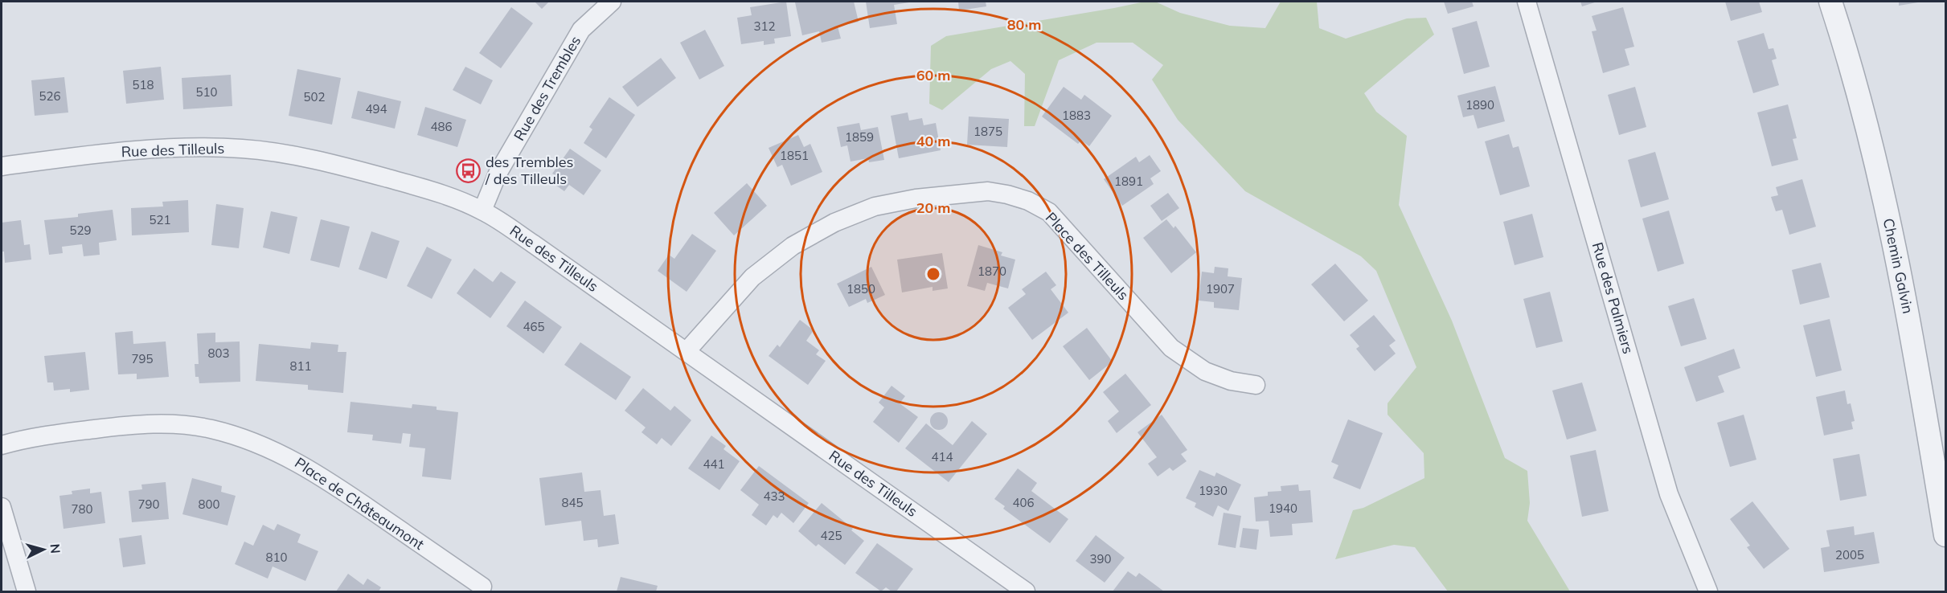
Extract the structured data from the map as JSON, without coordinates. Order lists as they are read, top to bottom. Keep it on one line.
{"streets":{"street":["Rue des Trembles","Rue des Tilleuls","Place des Tilleuls","Chemin Galvin","Rue des Palmiers","Place de Châteaumont"]},"crossings":[["Rue des Trembles","Rue des Tilleuls"],["Rue des Tilleuls","Place des Tilleuls"]],"places":{"bus stop":["des Trembles / des Tilleuls"]},"house_numbers":["312","518","510","526","502","1890","494","1883","486","1875","1859","1851","1891","521","529","1870","1850","1907","465","803","795","811","414","441","1930","433","845","406","790","800","1940","780","425","2005","810","390"],"north":"right","rings":["80 m","60 m","40 m","20 m"]}
